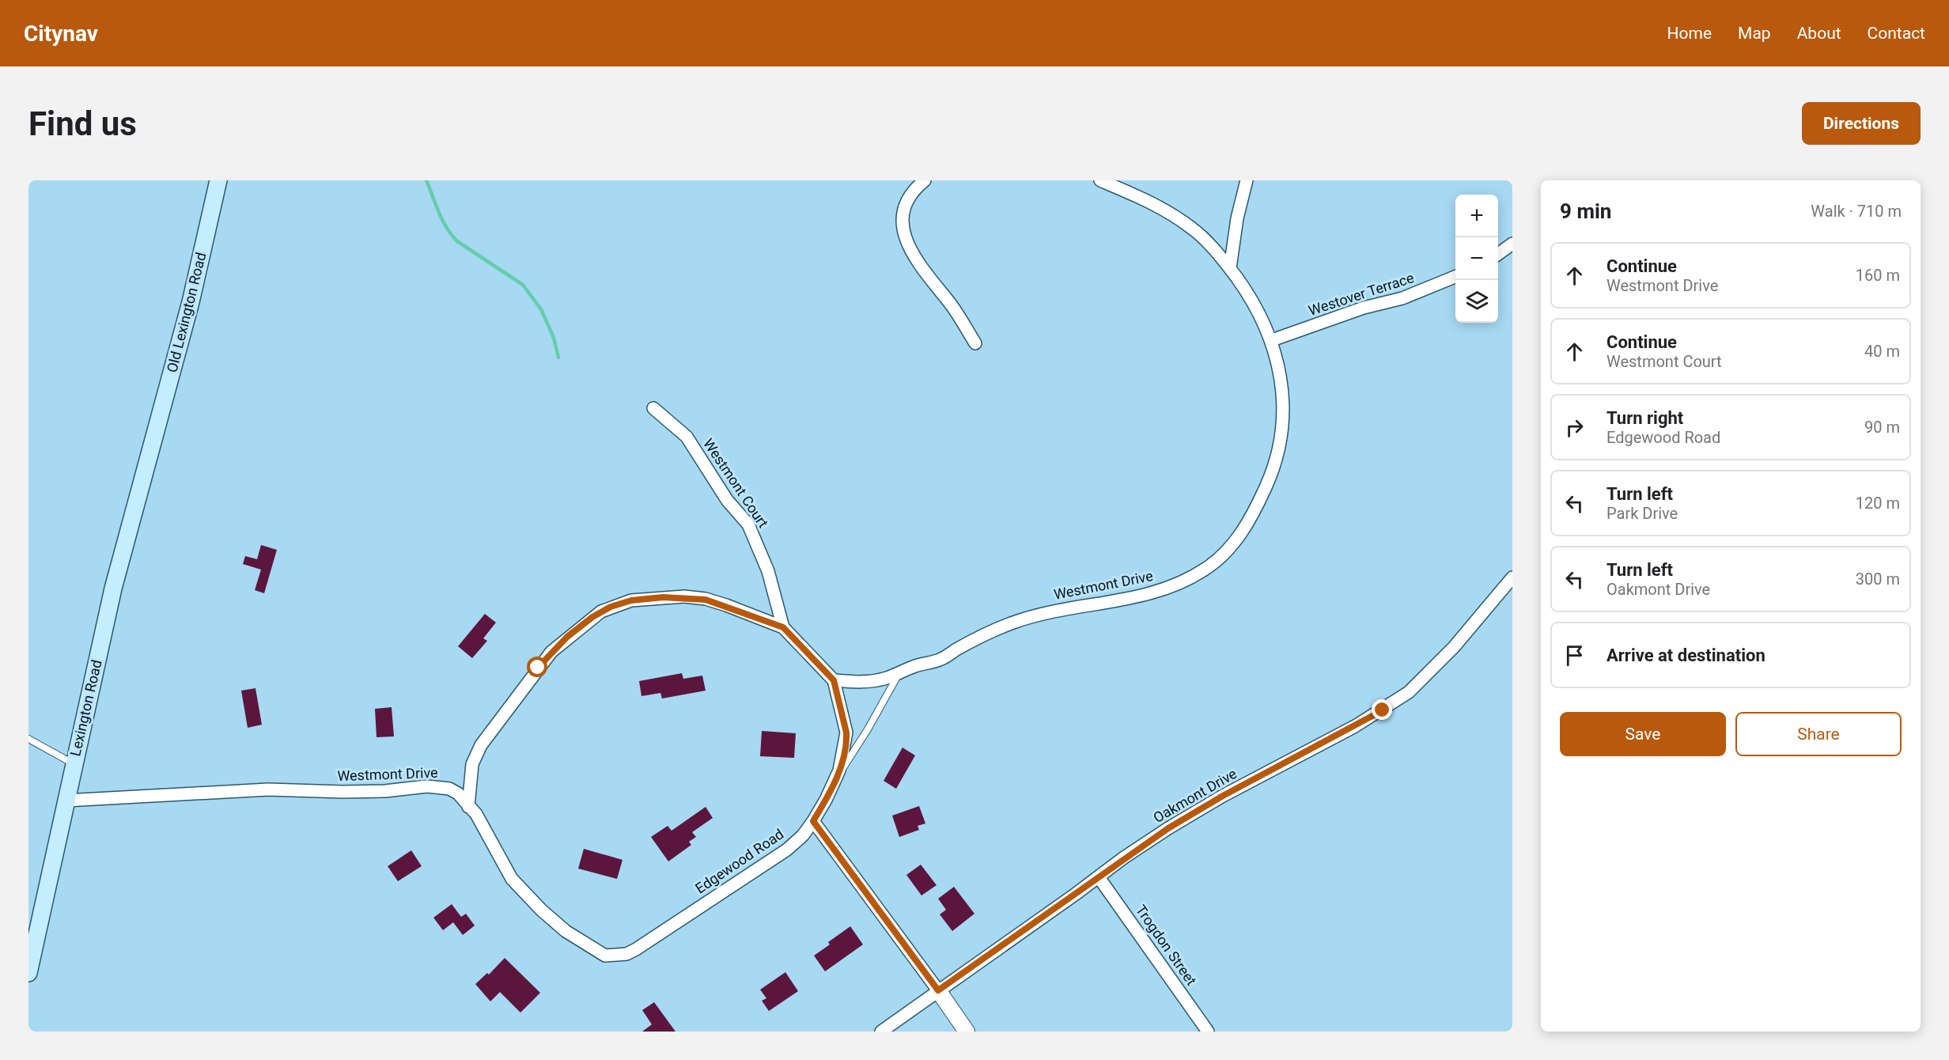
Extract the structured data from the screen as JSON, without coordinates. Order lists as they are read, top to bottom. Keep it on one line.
{"streets":{"main road":["Old Lexington Road","Lexington Road"],"street":["Westover Terrace","Westmont Court","Westmont Drive","Oakmont Drive","Edgewood Road","Trogdon Street"]},"crossings":[["Westover Terrace","Westmont Drive"],["Old Lexington Road","Lexington Road"],["Westmont Court","Westmont Drive"],["Westmont Court","Edgewood Road"],["Westmont Drive","Lexington Road"],["Westmont Drive","Edgewood Road"],["Oakmont Drive","Trogdon Street"]],"page":{"header":"Citynav","nav":["Home","Map","About","Contact"],"buttons":["Directions",["Save","Share"]],"title":"Find us","heading":["9 min","Walk · 710 m"],"map_buttons":["+","−"],"list":[["Continue","Westmont Drive","160 m"],["Continue","Westmont Court","40 m"],["Turn right","Edgewood Road","90 m"],["Turn left","Park Drive","120 m"],["Turn left","Oakmont Drive","300 m"],"Arrive at destination"]}}
